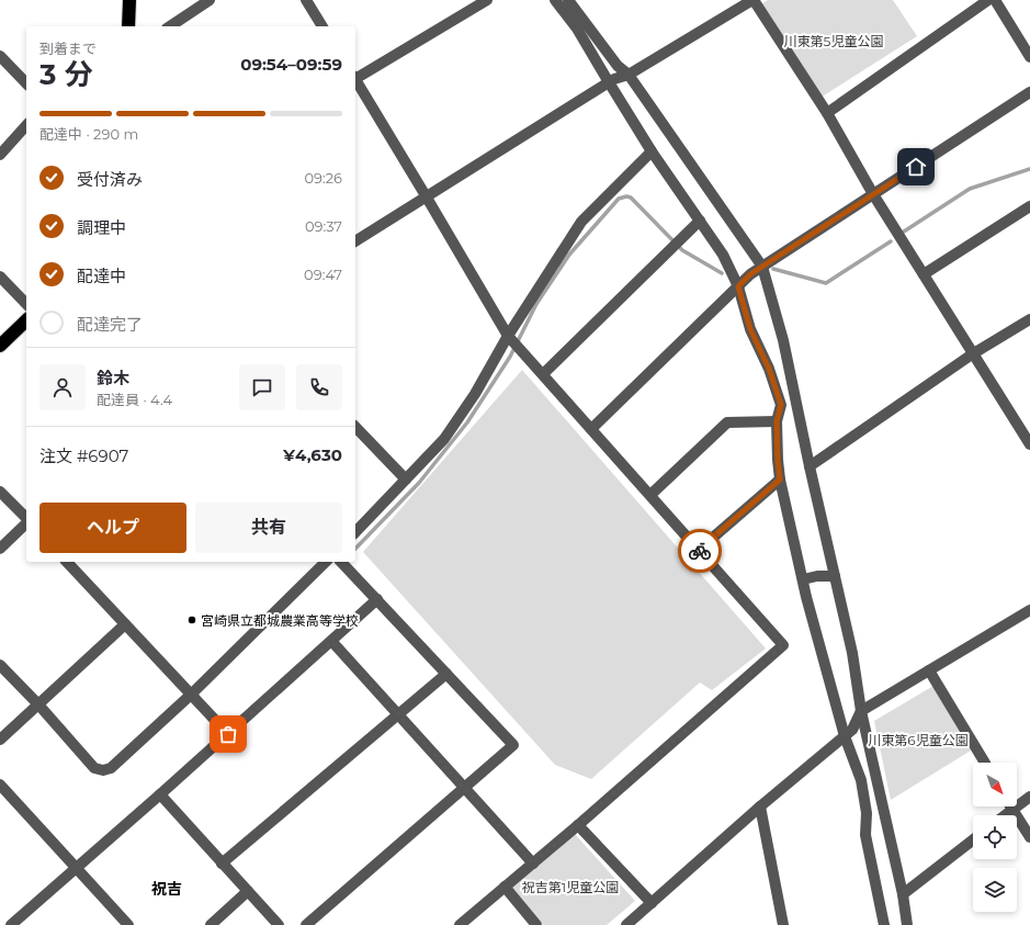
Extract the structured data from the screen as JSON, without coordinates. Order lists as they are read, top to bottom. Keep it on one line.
{"districts":["祝吉"],"parks":["川東第5児童公園","川東第6児童公園","祝吉第1児童公園"],"places":["宮崎県立都城農業高等学校"],"north":"bottom right","page":{"heading":["3 分","到着まで","09:54–09:59"],"panel":["鈴木","配達員 · 4.4","注文 #6907","¥4,630"],"bar":"配達中 · 290 m","list":[["受付済み","09:26"],["調理中","09:37"],["配達中","09:47"],"配達完了"],"buttons":["ヘルプ","共有"]}}
